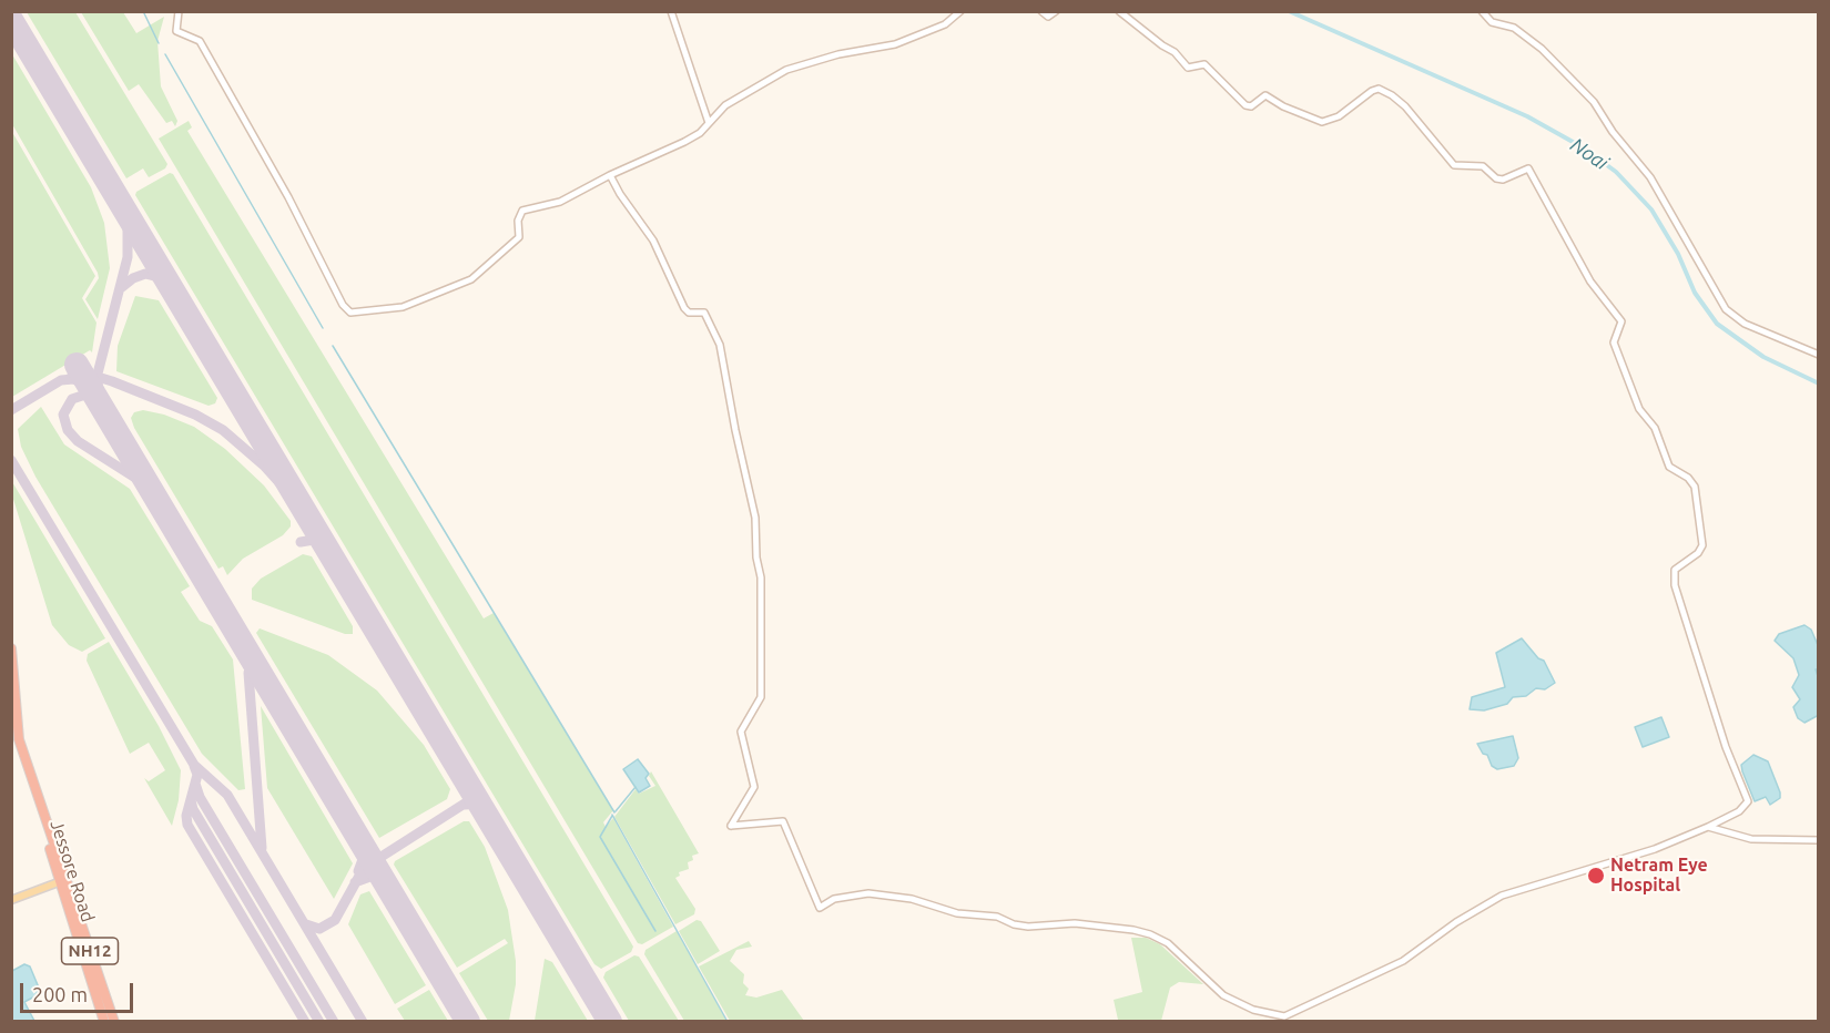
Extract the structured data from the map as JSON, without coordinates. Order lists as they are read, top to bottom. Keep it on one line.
{"streets":{"highway":["Jessore Road","NH12"]},"crossings":[["Jessore Road","NH12"]],"water":["Noai"],"places":["Netram Eye Hospital"],"scale_bar":"200 m"}
